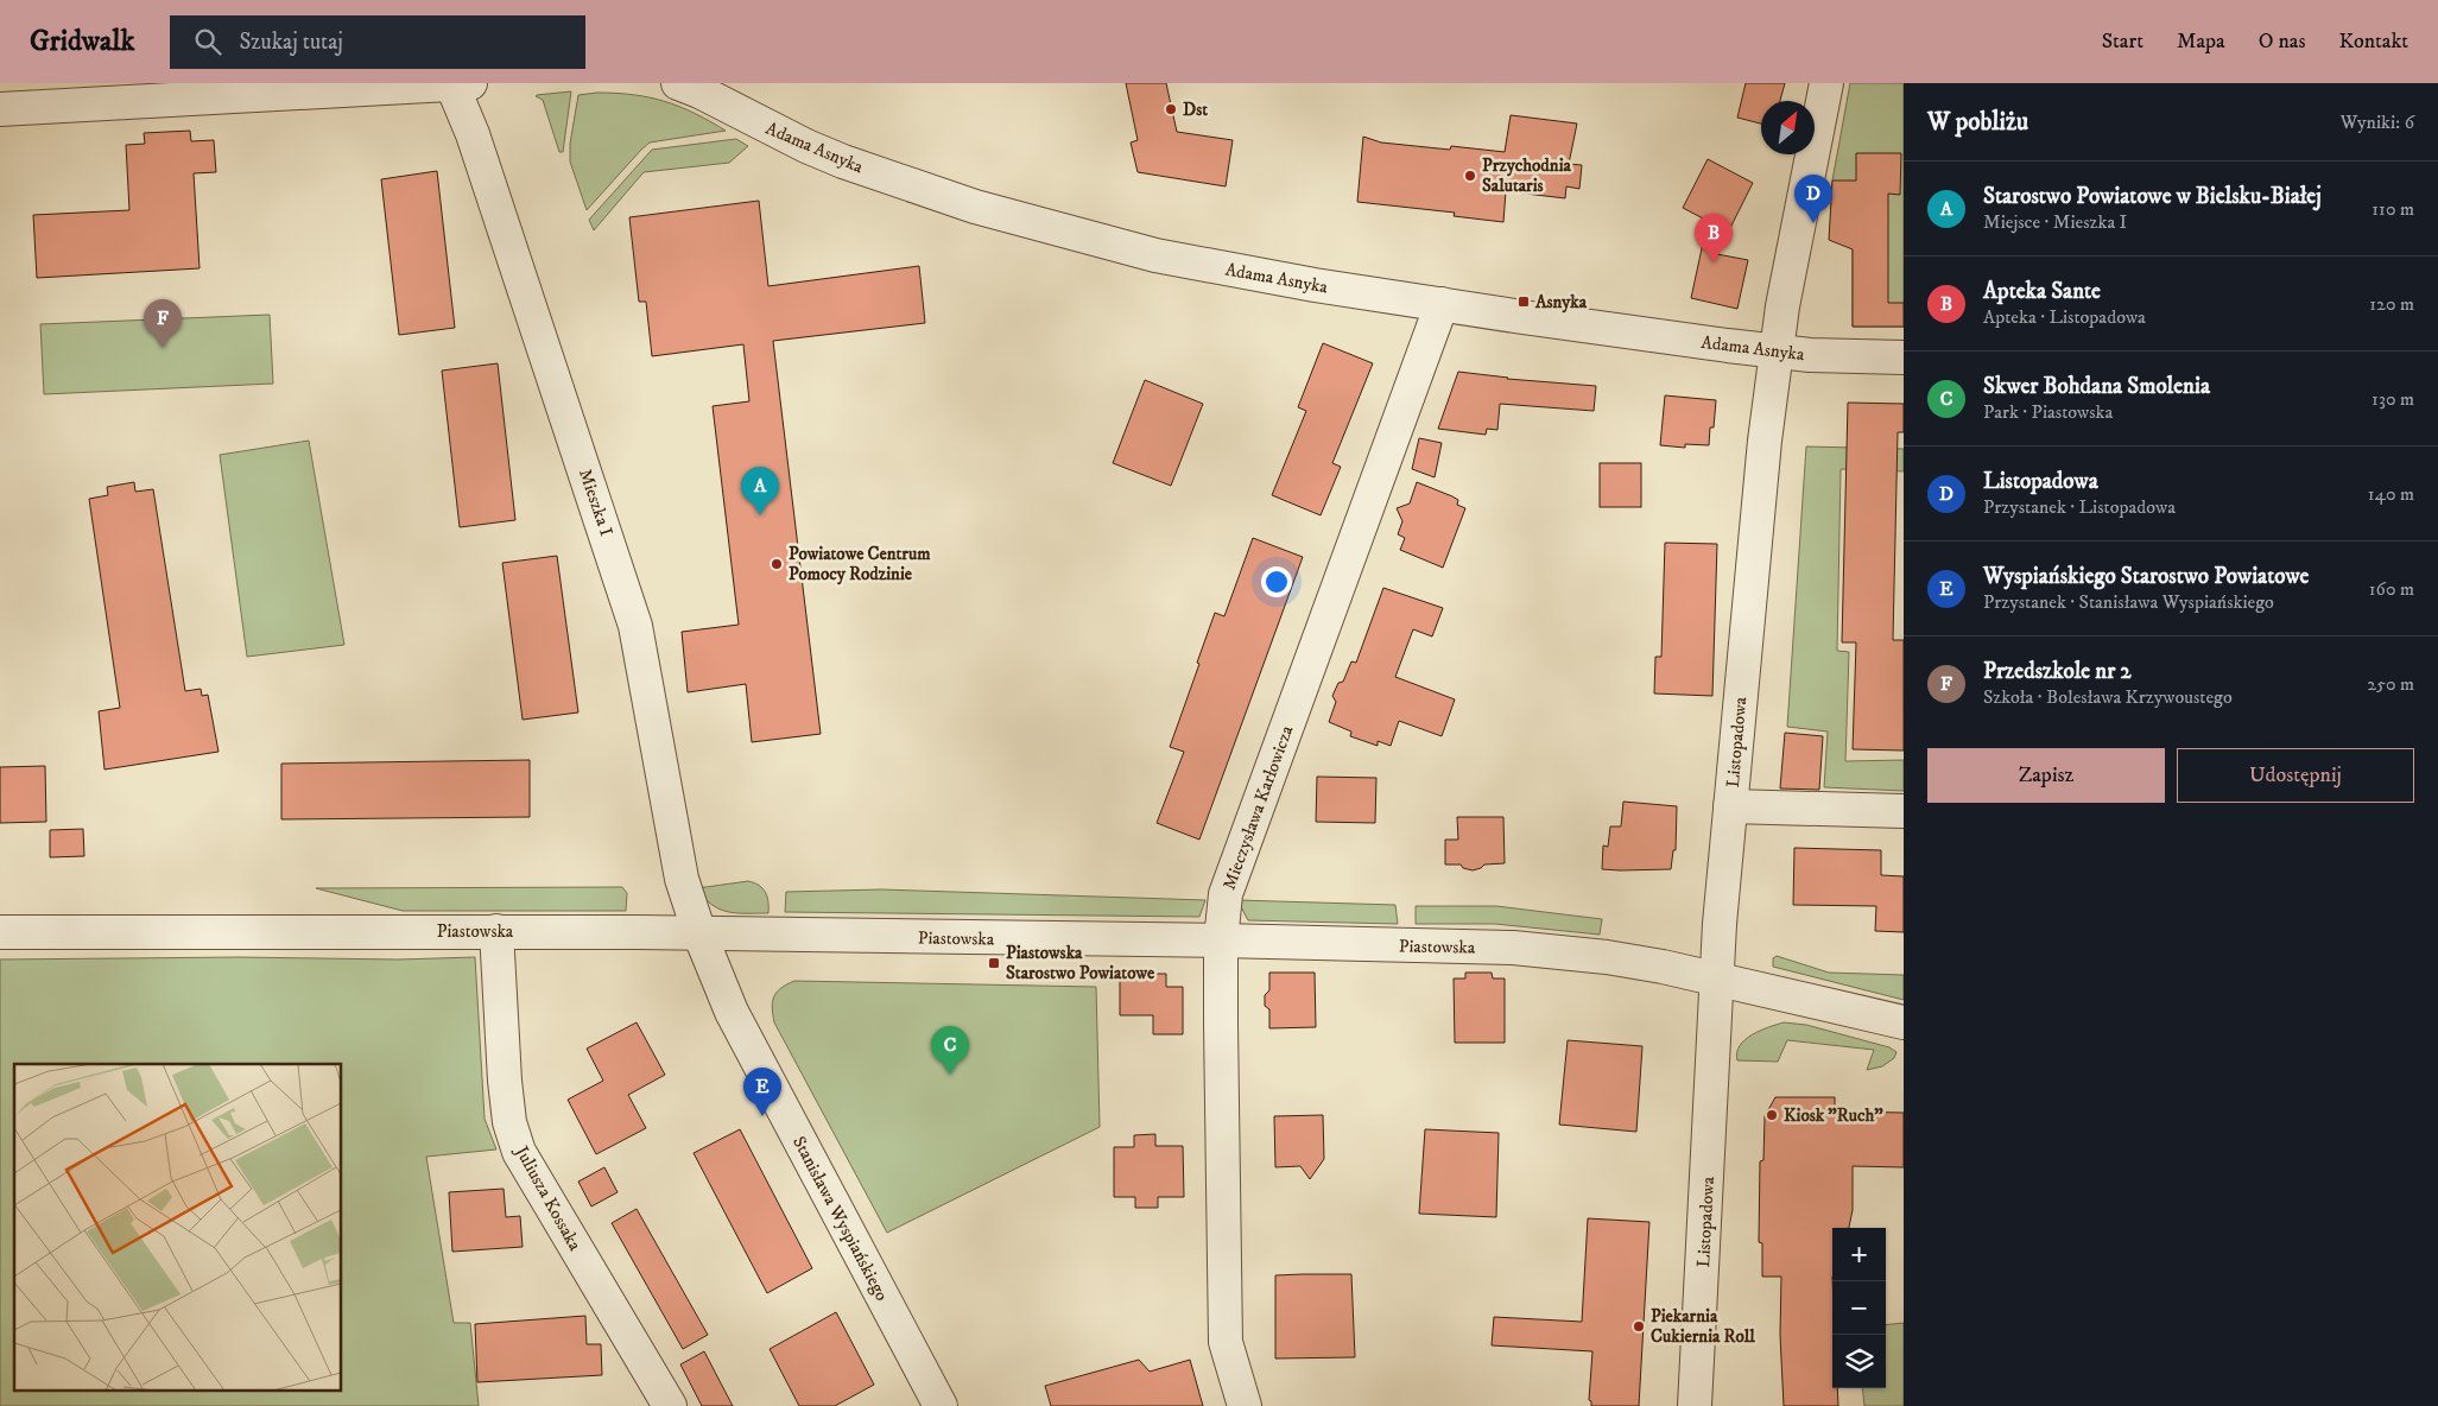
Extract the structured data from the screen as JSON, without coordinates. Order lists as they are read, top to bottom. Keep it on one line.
{"streets":{"street":["Adama Asnyka","Mieszka I","Listopadowa","Mieczysława Karłowicza","Piastowska","Juliusza Kossaka","Stanisława Wyspiańskiego"]},"crossings":[["Adama Asnyka","Listopadowa"],["Adama Asnyka","Mieczysława Karłowicza"],["Mieszka I","Piastowska"],["Mieszka I","Stanisława Wyspiańskiego"],["Listopadowa","Piastowska"],["Mieczysława Karłowicza","Piastowska"],["Piastowska","Juliusza Kossaka"],["Piastowska","Stanisława Wyspiańskiego"]],"places":{"other":["Dst","Przychodnia Salutaris","Powiatowe Centrum Pomocy Rodzinie","Kiosk \"Ruch\"","Piekarnia Cukiernia Roll"],"transit":["Asnyka","Piastowska Starostwo Powiatowe"]},"north":"top right","page":{"header":"Gridwalk","search":"Szukaj tutaj","nav":["Start","Mapa","O nas","Kontakt"],"heading":["W pobliżu","Wyniki: 6"],"list":[{"mark":"A","name":"Starostwo Powiatowe w Bielsku-Białej","note":"Miejsce · Mieszka I","value":"110 m"},{"mark":"B","name":"Apteka Sante","note":"Apteka · Listopadowa","value":"120 m"},{"mark":"C","name":"Skwer Bohdana Smolenia","note":"Park · Piastowska","value":"130 m"},{"mark":"D","name":"Listopadowa","note":"Przystanek · Listopadowa","value":"140 m"},{"mark":"E","name":"Wyspiańskiego Starostwo Powiatowe","note":"Przystanek · Stanisława Wyspiańskiego","value":"160 m"},{"mark":"F","name":"Przedszkole nr 2","note":"Szkoła · Bolesława Krzywoustego","value":"250 m"}],"pins":["D","B","F","A","C","E"],"buttons":["Zapisz","Udostępnij"],"map_buttons":["+","−"]}}
